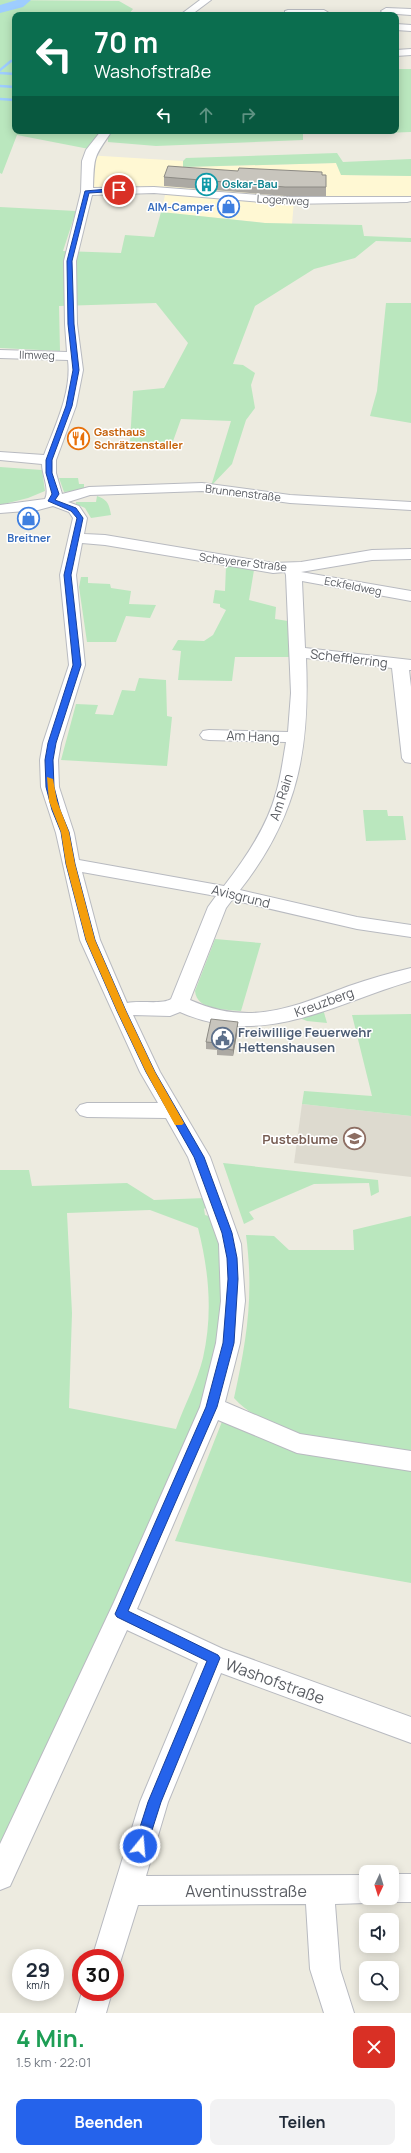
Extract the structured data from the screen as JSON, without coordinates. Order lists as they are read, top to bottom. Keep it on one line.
{"streets":{"street":["Logenweg","Ilmweg","Brunnenstraße","Scheyerer Straße","Eckfeldweg","Schefflerring","Am Hang","Am Rain","Avisgrund","Kreuzberg","Washofstraße","Aventinusstraße"]},"crossings":[["Scheyerer Straße","Eckfeldweg"],["Scheyerer Straße","Am Rain"],["Eckfeldweg","Am Rain"],["Schefflerring","Am Rain"],["Am Hang","Am Rain"],["Am Rain","Avisgrund"],["Am Rain","Kreuzberg"]],"places":{"building":["Oskar-Bau"],"shop":["AIM-Camper","Breitner"],"restaurant":["Gasthaus Schrätzenstaller"],"public building":["Freiwillige Feuerwehr Hettenshausen"],"school or university":["Pusteblume"]},"north":"bottom","page":{"turn":["70 m","Washofstraße"],"speed":"29 km/h","limit":"30","heading":["4 Min.","1.5 km · 22:01"],"buttons":["Beenden","Teilen"]}}
